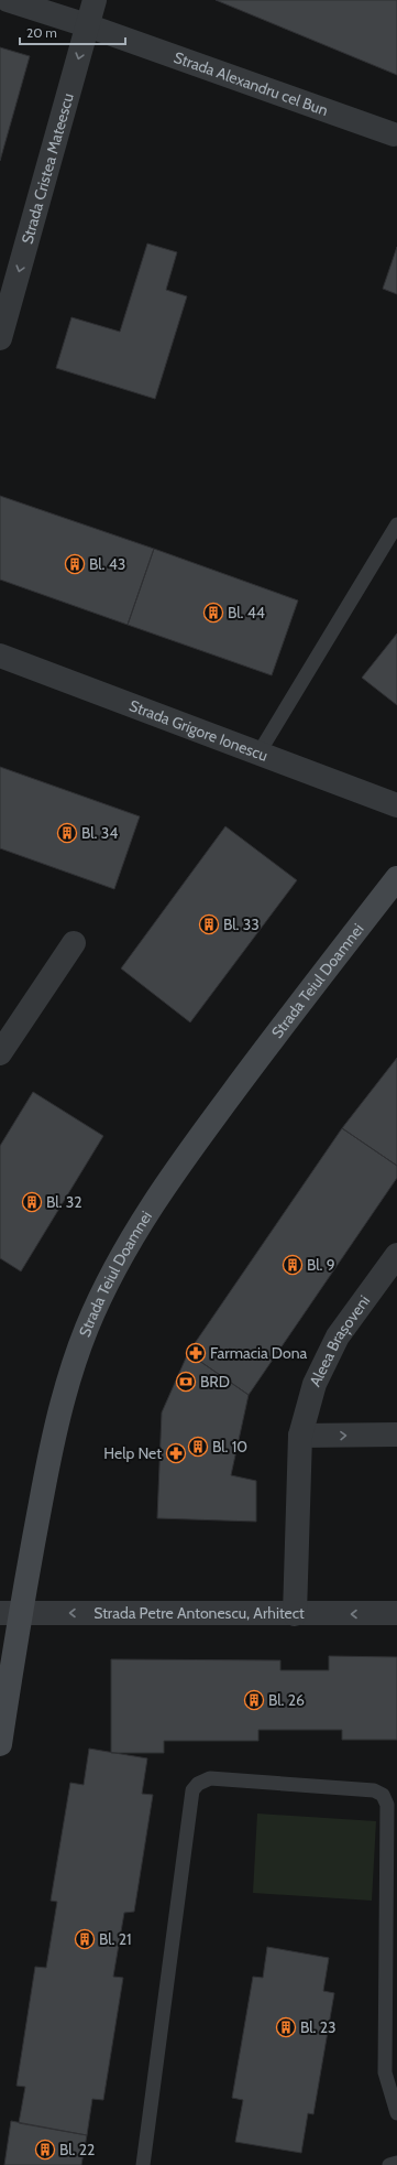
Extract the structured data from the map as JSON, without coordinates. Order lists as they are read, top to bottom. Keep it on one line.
{"streets":{"street":["Strada Alexandru cel Bun","Strada Cristea Mateescu","Strada Grigore Ionescu","Strada Teiul Doamnei","Aleea Brașoveni","Strada Petre Antonescu, Arhitect"]},"crossings":[["Strada Alexandru cel Bun","Strada Cristea Mateescu"],["Strada Teiul Doamnei","Strada Petre Antonescu, Arhitect"],["Aleea Brașoveni","Strada Petre Antonescu, Arhitect"]],"one_way":["Strada Cristea Mateescu","Strada Petre Antonescu, Arhitect"],"places":{"building":["Bl. 43","Bl. 44","Bl. 34","Bl. 33","Bl. 32","Bl. 9","Bl. 10","Bl. 26","Bl. 21","Bl. 23","Bl. 22"],"pharmacy":["Farmacia Dona","Help Net"],"bank":["BRD"]},"scale_bar":"20 m"}
